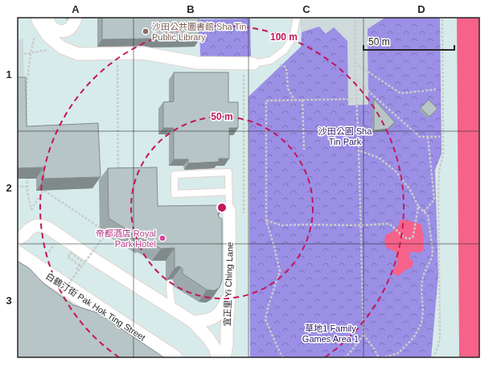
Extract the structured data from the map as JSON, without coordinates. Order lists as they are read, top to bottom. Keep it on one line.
{"streets":{"main road":["白鶴汀街 Pak Hok Ting Street"],"street":["宜正里 Yi Ching Lane"]},"parks":["沙田公園 Sha Tin Park","草地1 Family Games Area 1"],"places":["沙田公共圖書館 Sha Tin Public Library","帝都酒店 Royal Park Hotel"],"scale_bar":"50 m","grid":{"columns":["A","B","C","D"],"rows":["1","2","3"]},"rings":["100 m","50 m"]}
